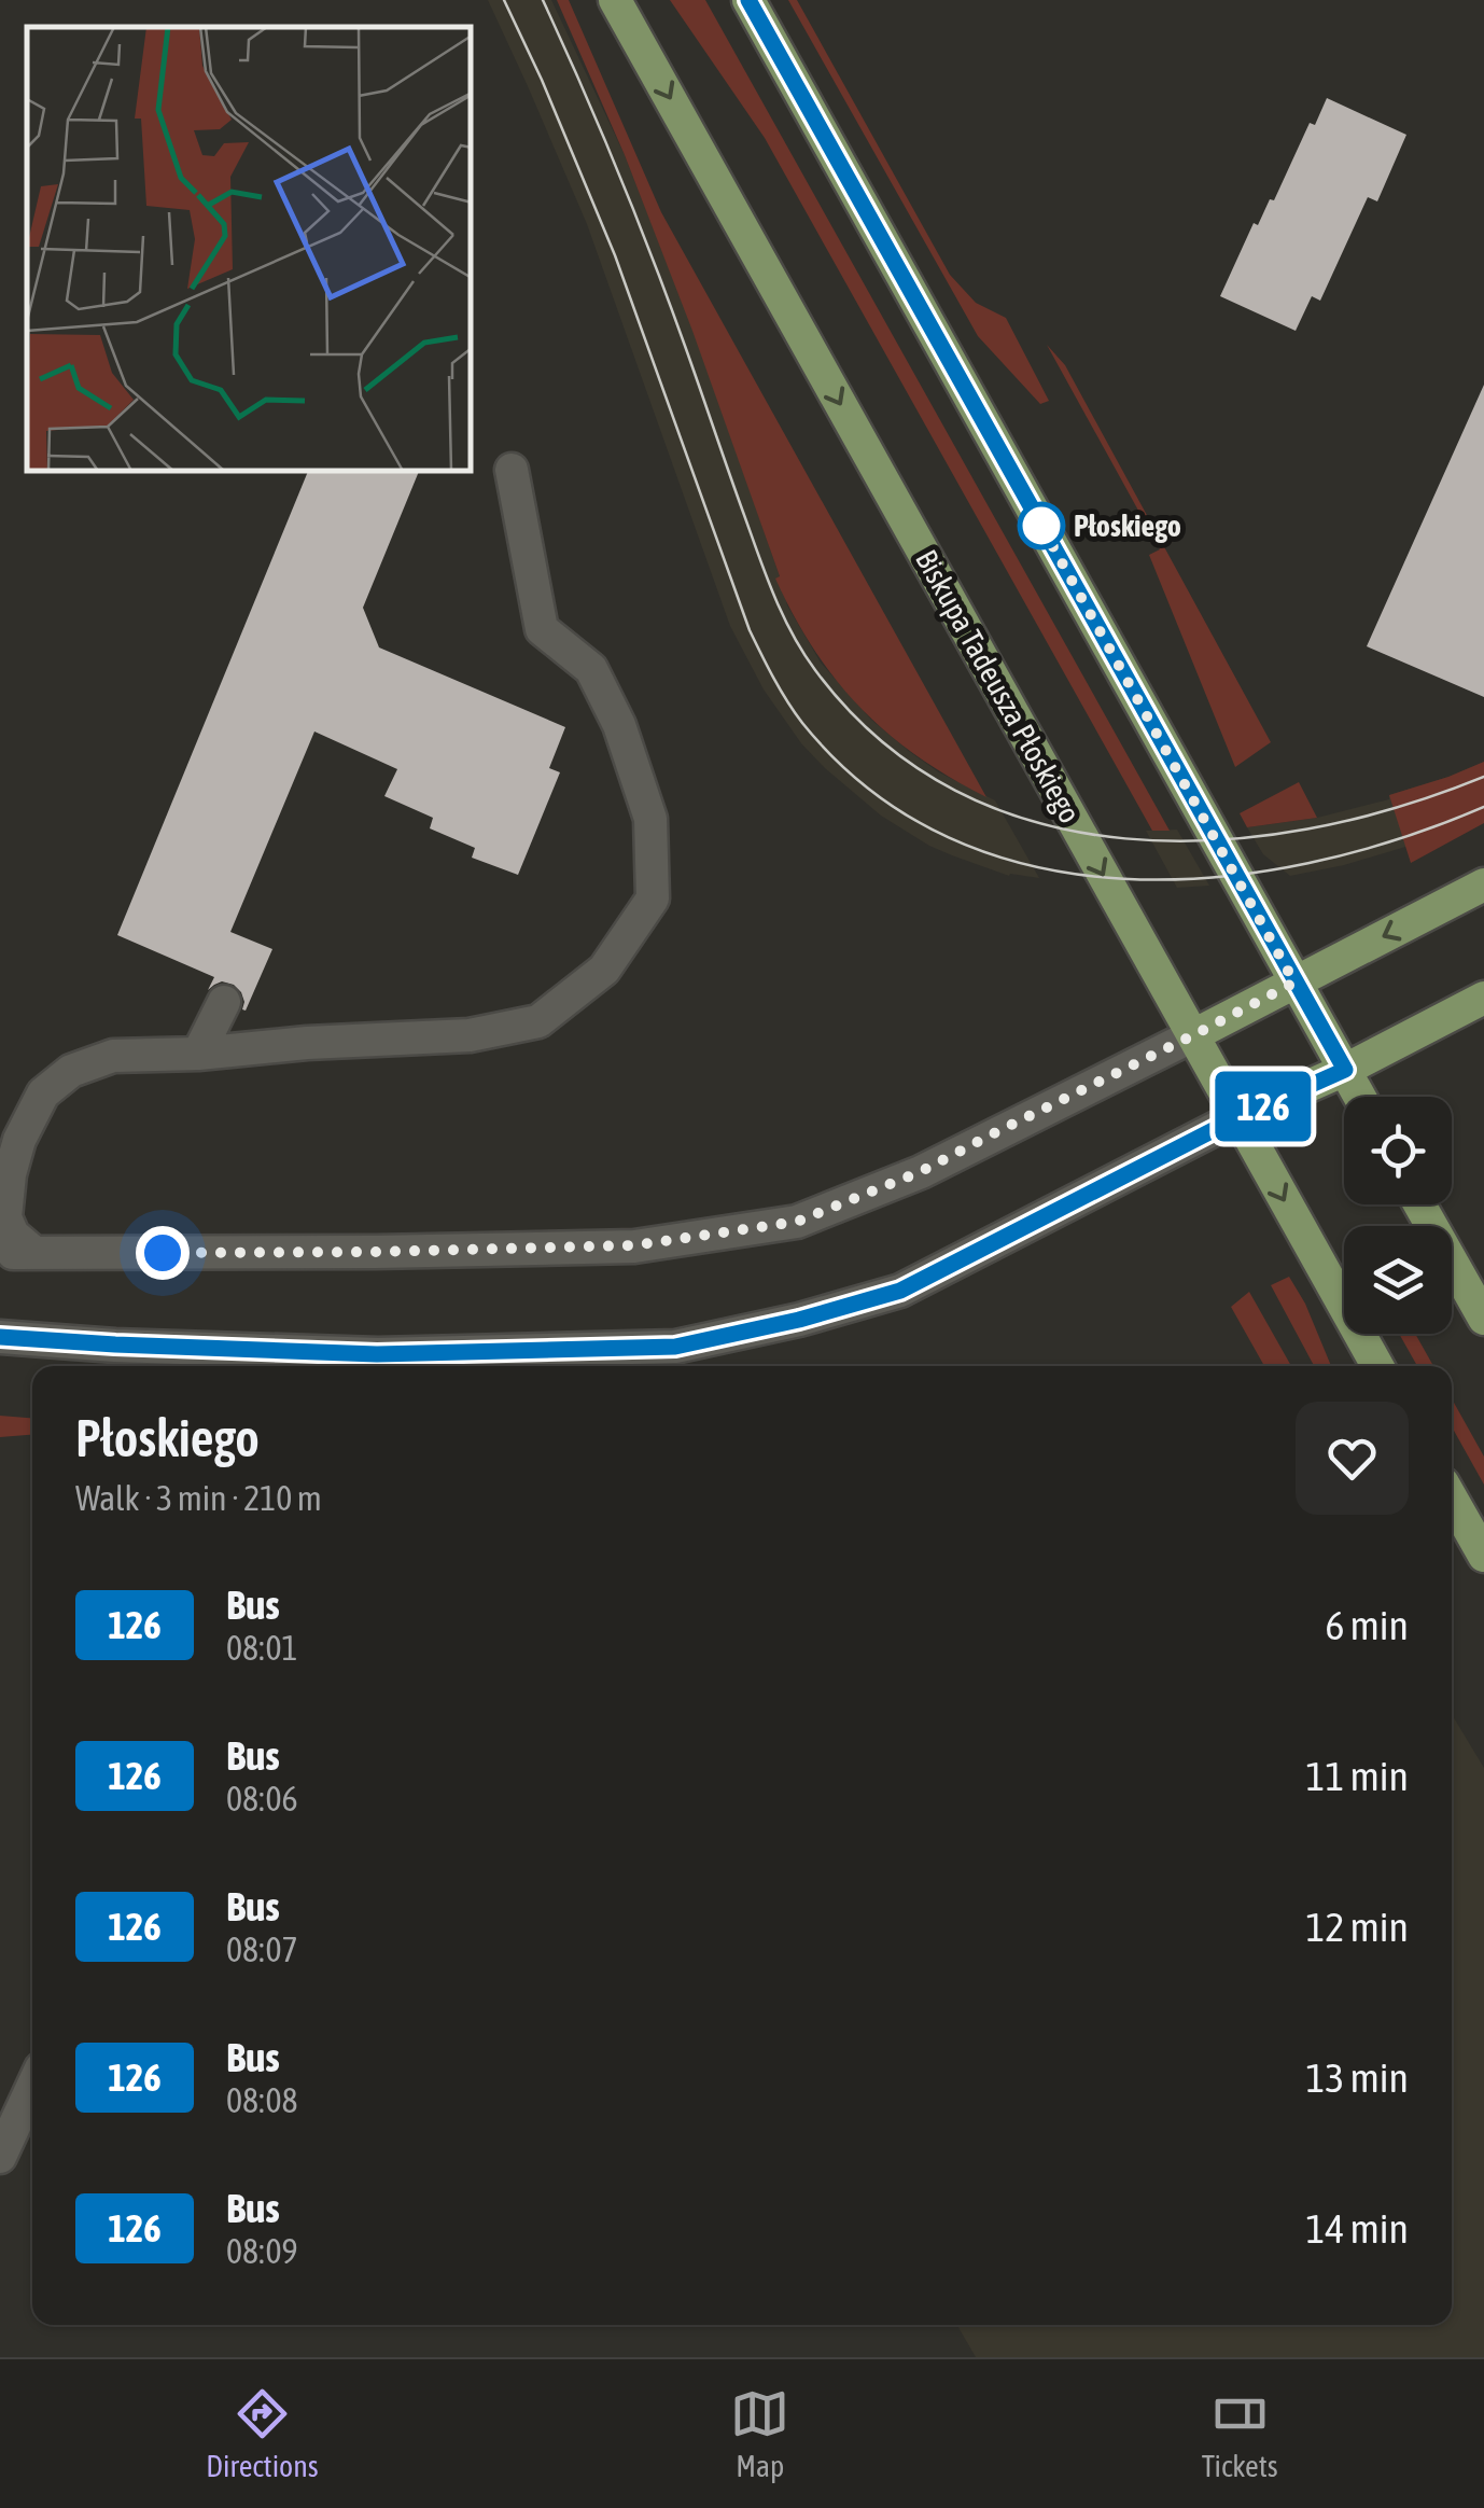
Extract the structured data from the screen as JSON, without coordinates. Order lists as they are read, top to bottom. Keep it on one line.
{"streets":{"main road":["Biskupa Tadeusza Płoskiego"]},"places":["Płoskiego"],"lines":["bus line 126"],"page":{"on_map":"126","heading":["Płoskiego","Walk · 3 min · 210 m"],"list":[{"mark":"126","name":"Bus","note":"08:01","value":"6 min"},{"mark":"126","name":"Bus","note":"08:06","value":"11 min"},{"mark":"126","name":"Bus","note":"08:07","value":"12 min"},{"mark":"126","name":"Bus","note":"08:08","value":"13 min"},{"mark":"126","name":"Bus","note":"08:09","value":"14 min"}],"tabs":["Directions","Map","Tickets"]}}
